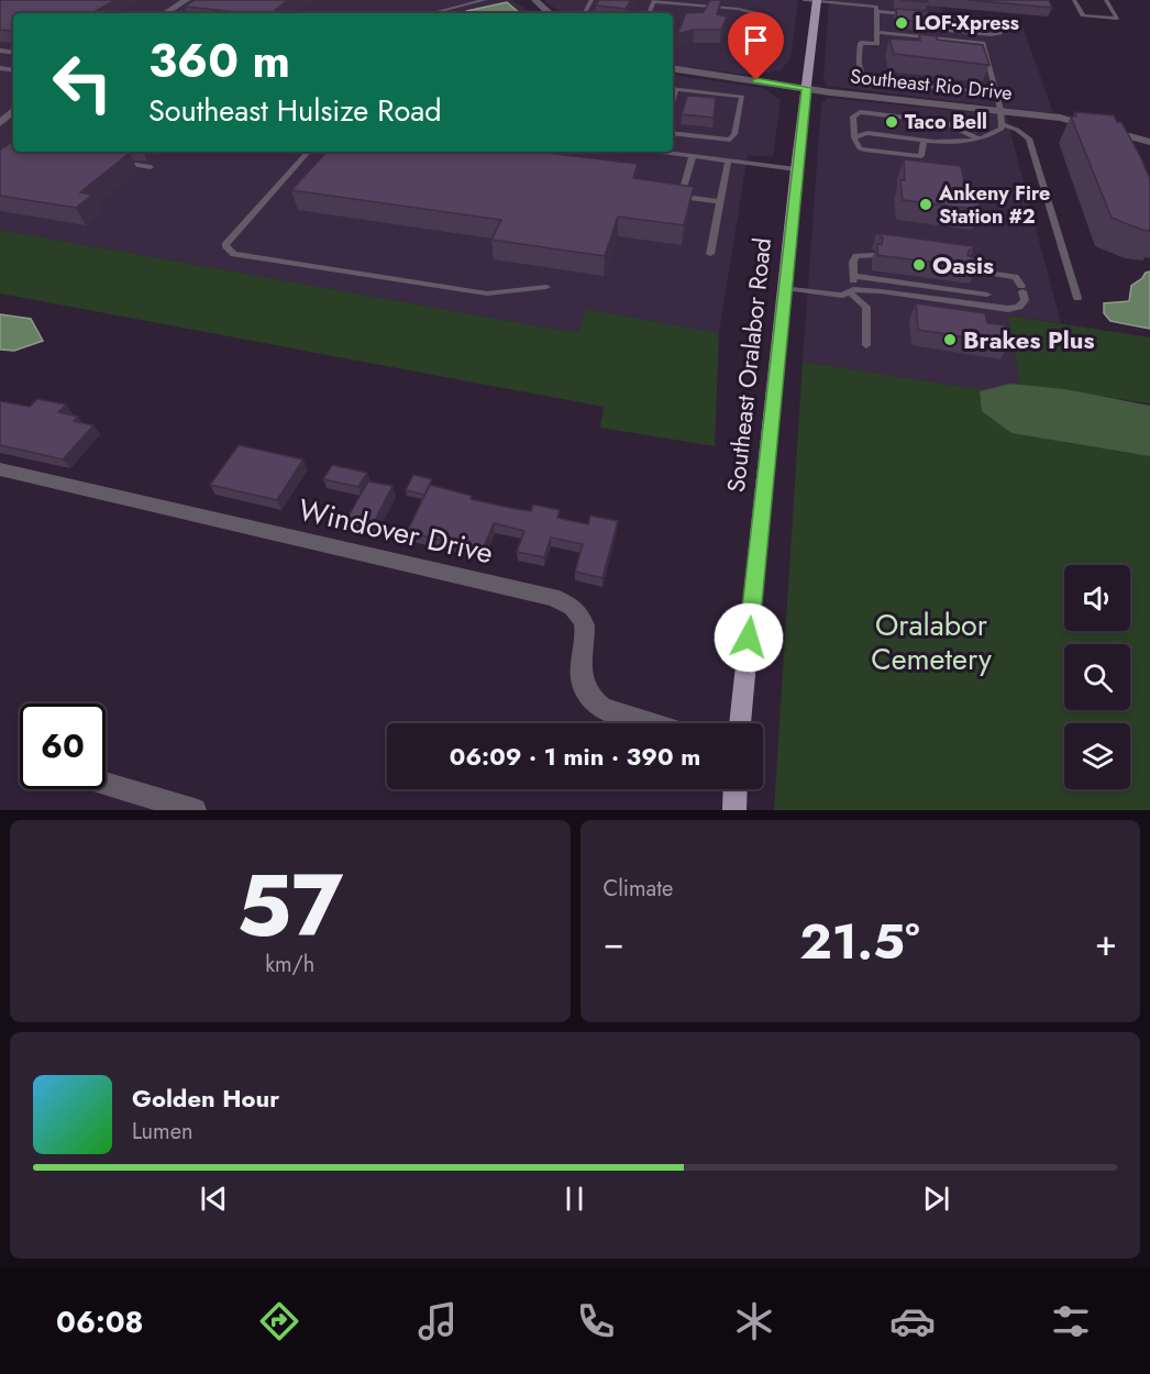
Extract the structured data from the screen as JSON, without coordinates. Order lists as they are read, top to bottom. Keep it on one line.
{"streets":{"main road":["Southeast Oralabor Road"],"street":["Southeast Rio Drive","Windover Drive"]},"crossings":[["Southeast Rio Drive","Southeast Oralabor Road"]],"parks":["Oralabor Cemetery"],"places":["LOF-Xpress","Taco Bell","Ankeny Fire Station #2","Oasis","Brakes Plus"],"page":{"turn":["360 m","Southeast Hulsize Road"],"limit":"60","trip":"06:09 · 1 min · 390 m","tile":[["57","km/h"],"Climate"],"heat":["−","21.5°","+"],"song":["Golden Hour","Lumen"],"tabs":"06:08"}}
